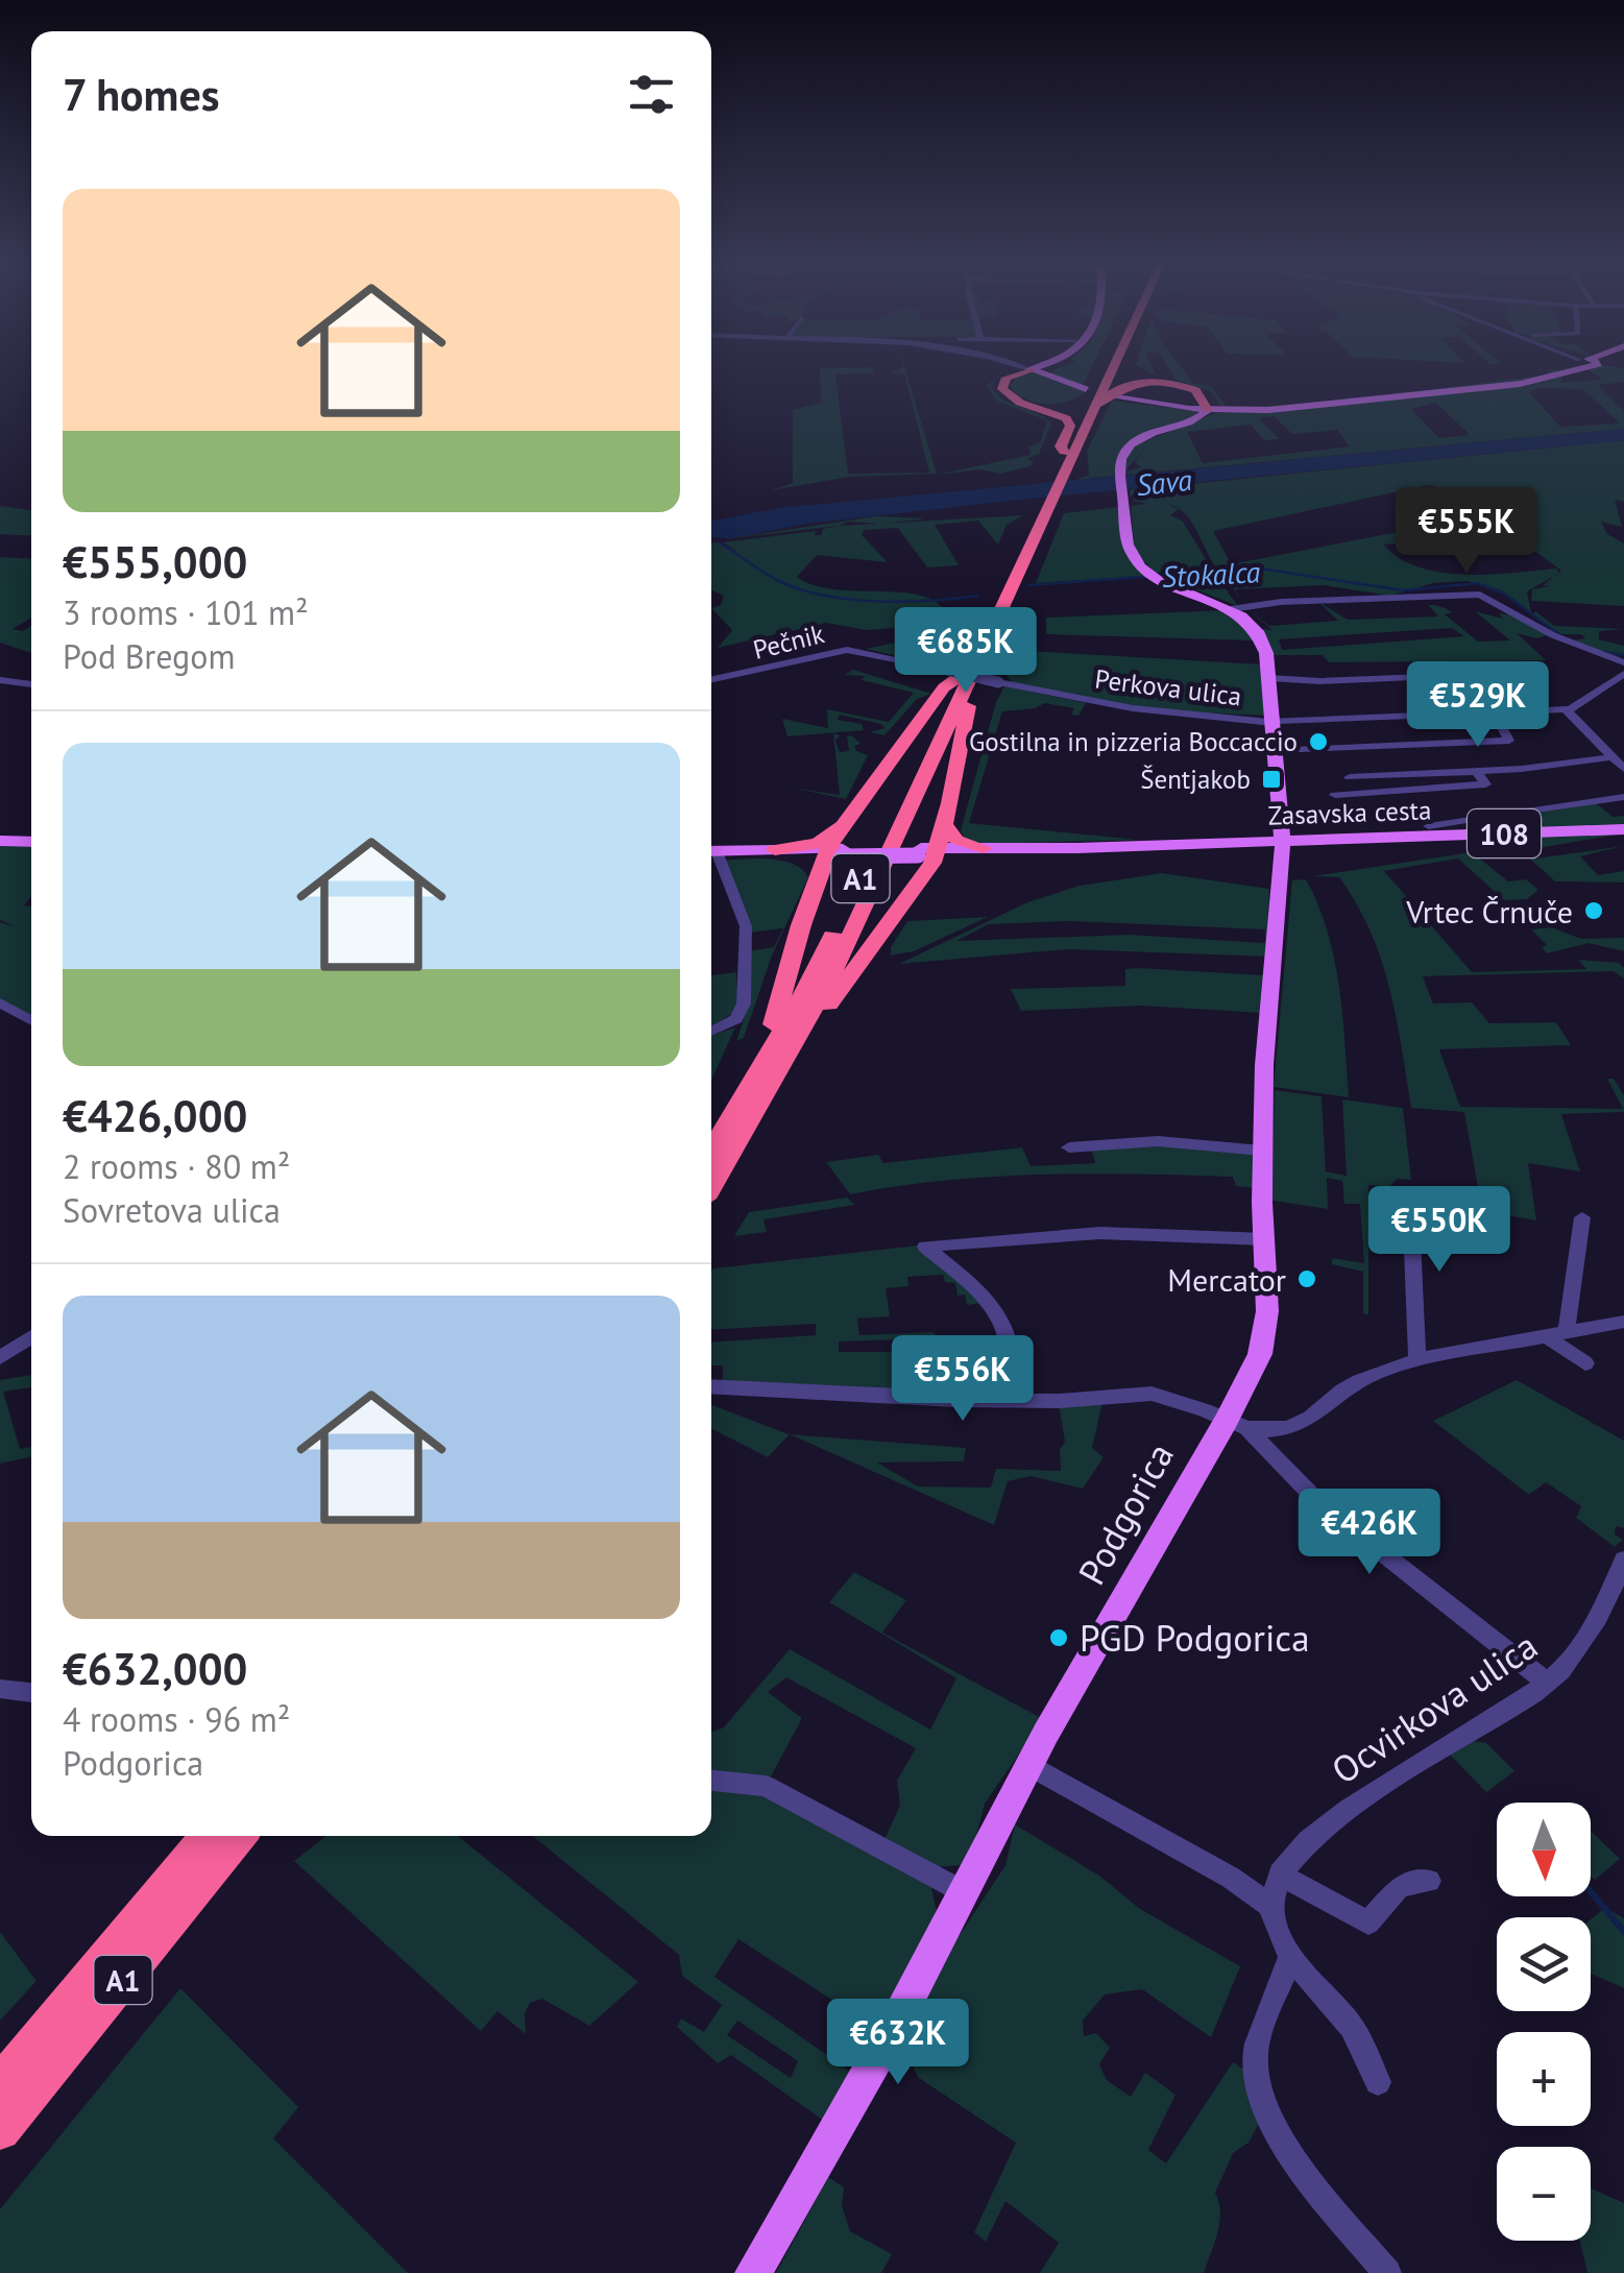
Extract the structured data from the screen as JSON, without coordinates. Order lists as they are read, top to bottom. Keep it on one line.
{"streets":{"highway":["A1"],"main road":["Zasavska cesta","108","Podgorica"],"street":["Pečnik","Perkova ulica","Ocvirkova ulica"]},"crossings":[["Pečnik","Perkova ulica"],["Pečnik","A1"],["Perkova ulica","Podgorica"],["Zasavska cesta","Podgorica"]],"water":["Sava","Stokalca"],"places":{"other":["Gostilna in pizzeria Boccaccio","Vrtec Črnuče","Mercator","PGD Podgorica"],"transit":["Šentjakob"]},"north":"bottom","page":{"heading":"7 homes","list":[{"name":"€555,000","note":"3 rooms · 101 m² · Pod Bregom"},{"name":"€426,000","note":"2 rooms · 80 m² · Sovretova ulica"},{"name":"€632,000","note":"4 rooms · 96 m² · Podgorica"}],"price":["€555K","€685K","€529K","€550K","€556K","€426K","€632K"],"map_buttons":["+","−"]}}
